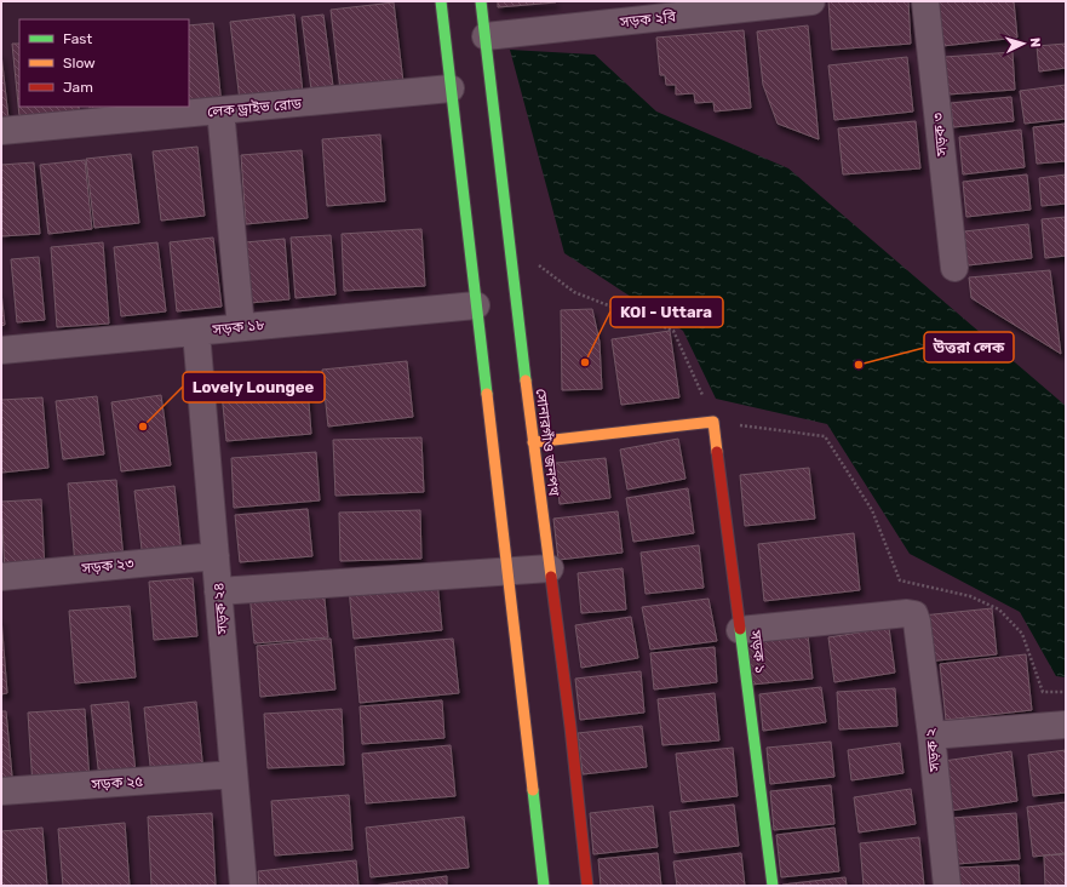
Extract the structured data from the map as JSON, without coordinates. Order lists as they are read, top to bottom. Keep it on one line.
{"streets":{"main road":["সোনারগাঁও জনপথ","সড়ক ১"],"street":["সড়ক ২বি","লেক ড্রাইভ রোড","সড়ক ৩","সড়ক ১৮","সড়ক ২৩","সড়ক ২৪","সড়ক ২","সড়ক ২৫"]},"crossings":[["সড়ক ২বি","সোনারগাঁও জনপথ"],["সড়ক ১৮","সড়ক ২৪"],["সড়ক ২৩","সড়ক ২৪"],["সড়ক ২৪","সড়ক ২৫"],["সড়ক ১","সড়ক ২"]],"places":["KOI - Uttara","উত্তরা লেক","Lovely Loungee"],"legend":["Fast","Slow","Jam"],"north":"right"}
